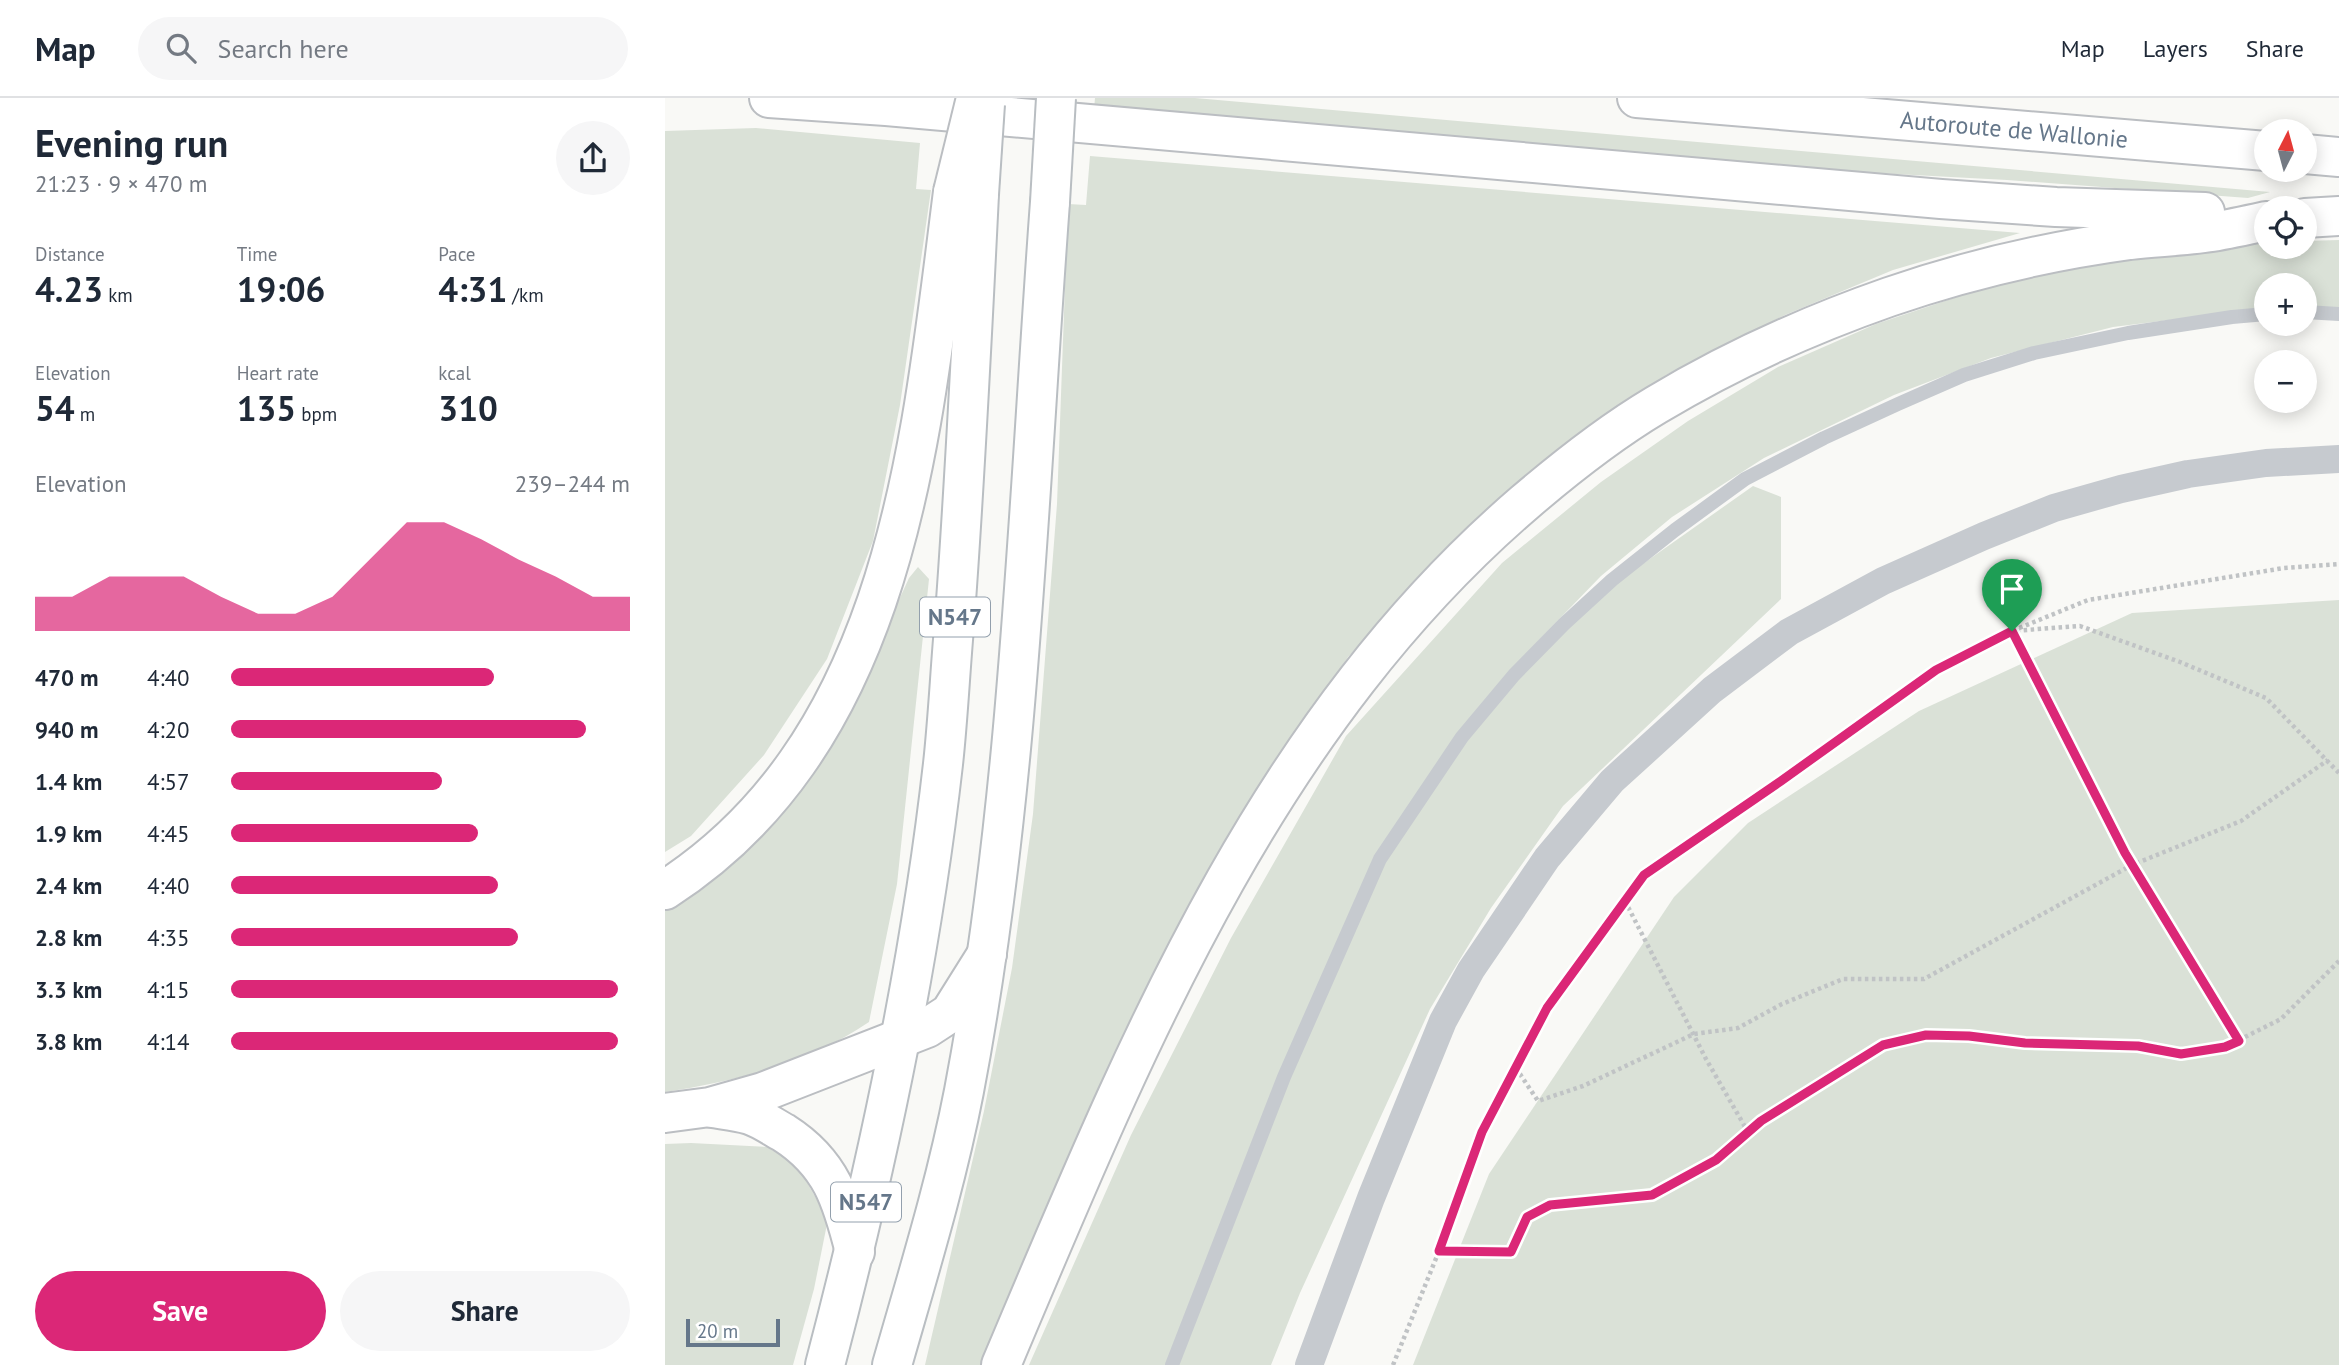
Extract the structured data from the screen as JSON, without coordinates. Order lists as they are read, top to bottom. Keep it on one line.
{"streets":{"main road":["Autoroute de Wallonie","N547"]},"scale_bar":"20 m","north":"top","page":{"header":"Map","search":"Search here","nav":["Map","Layers","Share"],"heading":["Evening run","21:23 · 9 × 470 m"],"map_buttons":["+","−"],"stats":[["Distance","4.23 km"],["Time","19:06"],["Pace","4:31 /km"],["Elevation","54 m"],["Heart rate","135 bpm"],["kcal","310"]],"chart":["Elevation","239–244 m"],"list":[{"name":"470 m","note":"4:40"},{"name":"940 m","note":"4:20"},{"name":"1.4 km","note":"4:57"},{"name":"1.9 km","note":"4:45"},{"name":"2.4 km","note":"4:40"},{"name":"2.8 km","note":"4:35"},{"name":"3.3 km","note":"4:15"},{"name":"3.8 km","note":"4:14"}],"buttons":["Save","Share"],"scale":"20 m"}}
